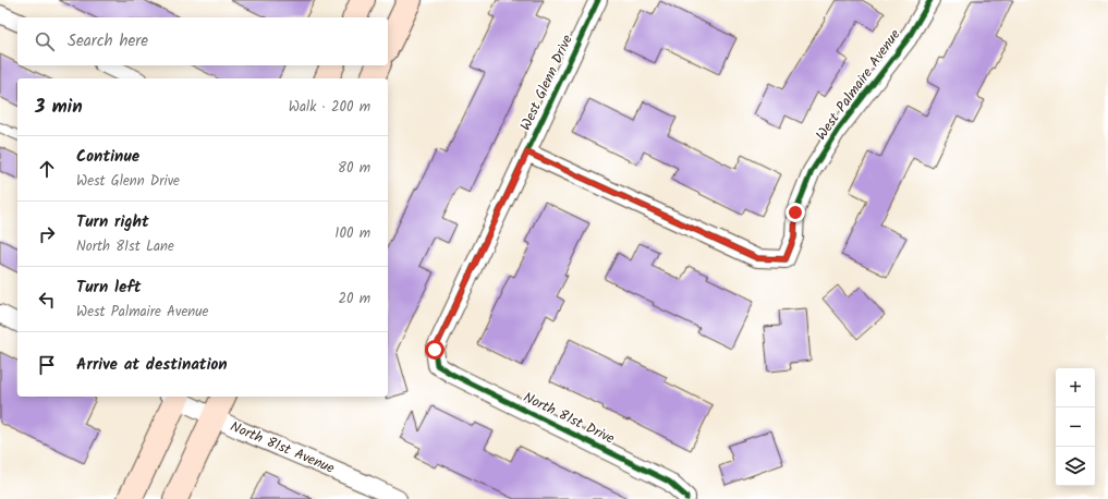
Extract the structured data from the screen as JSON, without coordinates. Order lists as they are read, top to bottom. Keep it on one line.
{"streets":{"street":["West Glenn Drive","West Palmaire Avenue","North 81st Drive","North 81st Avenue"]},"crossings":[["West Glenn Drive","West Palmaire Avenue"],["West Glenn Drive","North 81st Drive"]],"page":{"search":"Search here","heading":["3 min","Walk · 200 m"],"list":[["Continue","West Glenn Drive","80 m"],["Turn right","North 81st Lane","100 m"],["Turn left","West Palmaire Avenue","20 m"],"Arrive at destination"],"map_buttons":["+","−"]}}
